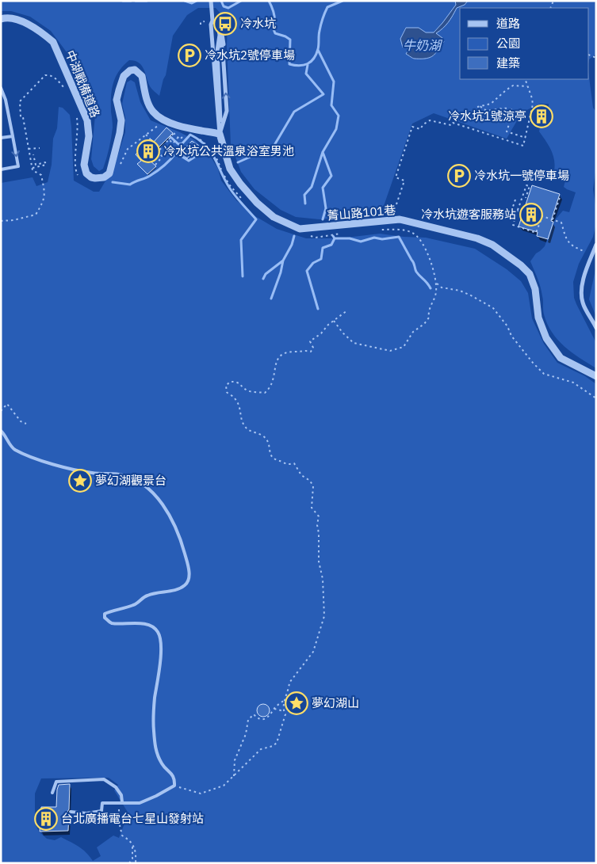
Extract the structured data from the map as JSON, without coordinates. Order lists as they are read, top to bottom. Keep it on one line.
{"streets":{"street":["中湖戰備道路","菁山路101巷"]},"crossings":[["中湖戰備道路","菁山路101巷"]],"water":["牛奶湖"],"places":{"bus stop":["冷水坑"],"parking":["冷水坑2號停車場","冷水坑一號停車場"],"building":["冷水坑1號涼亭","冷水坑公共溫泉浴室男池","冷水坑遊客服務站","台北廣播電台七星山發射站"],"place":["夢幻湖觀景台","夢幻湖山"]},"legend":["道路","公園","建築"]}
